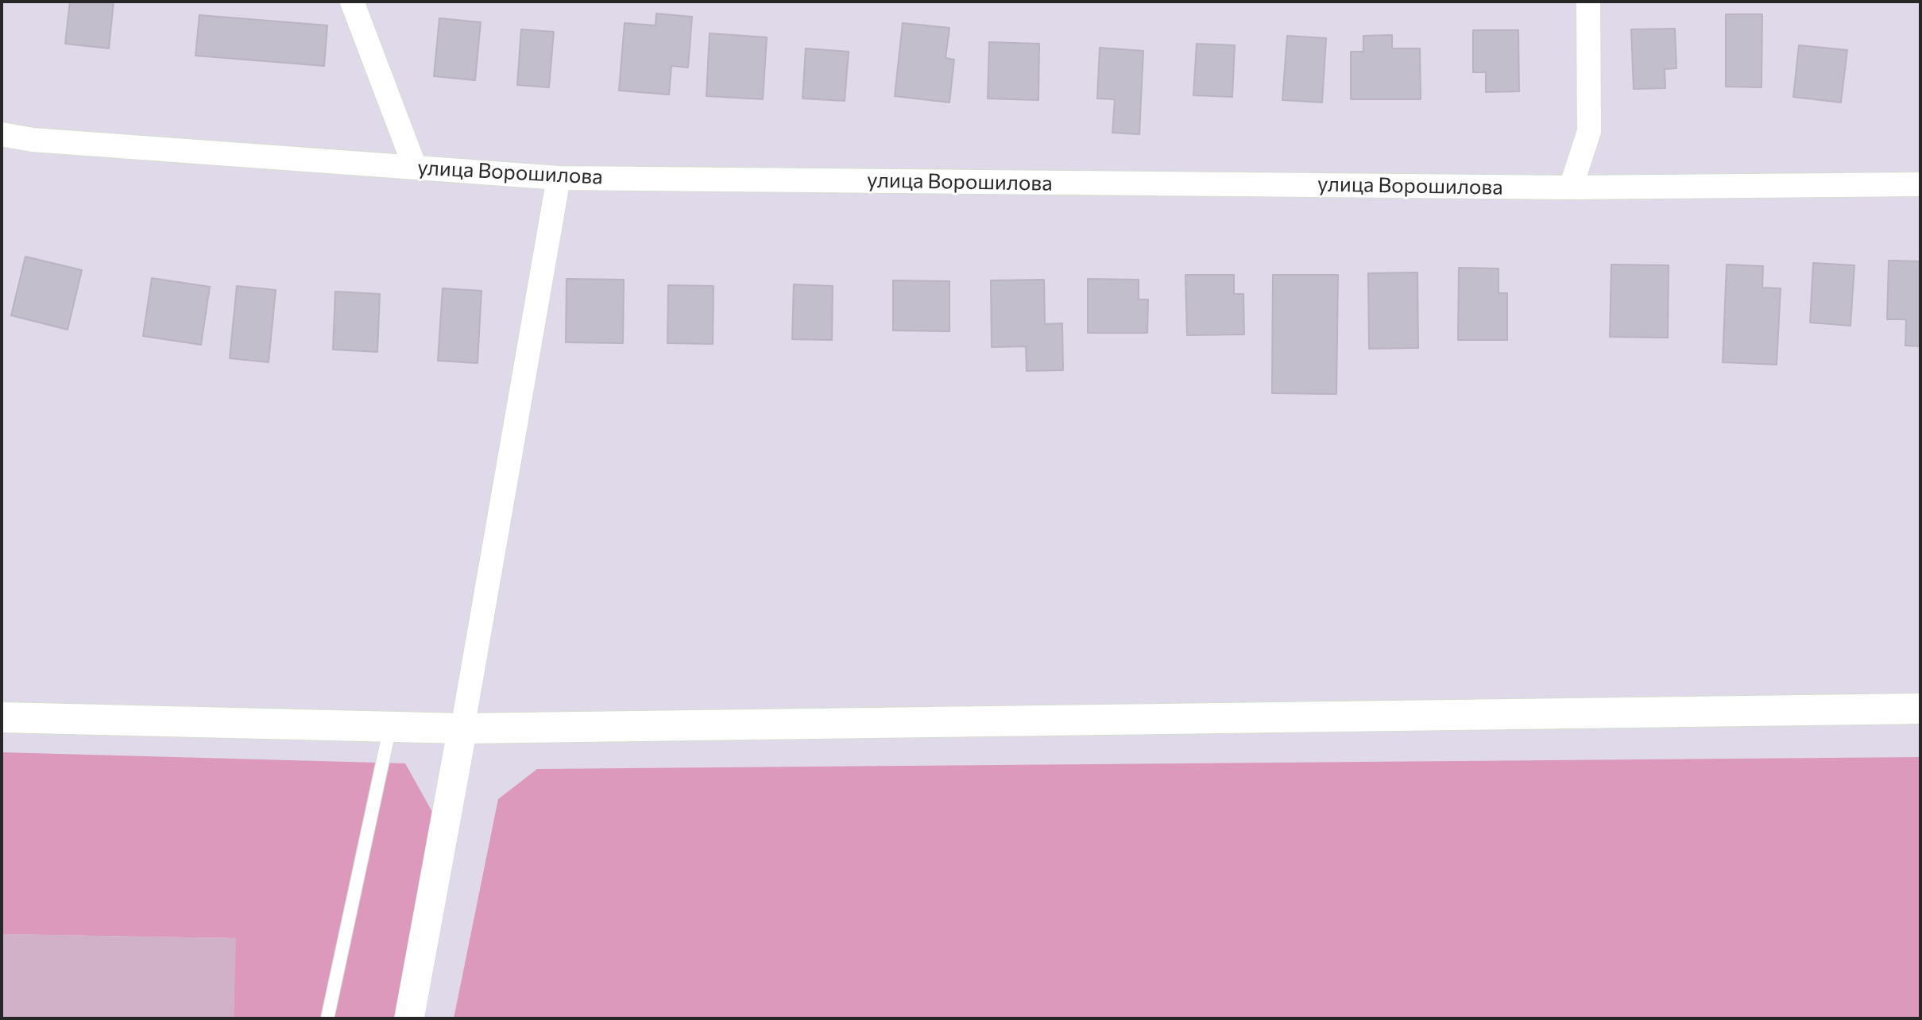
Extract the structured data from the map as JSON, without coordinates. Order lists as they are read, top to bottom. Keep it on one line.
{"streets":{"street":["улица Ворошилова"]}}
